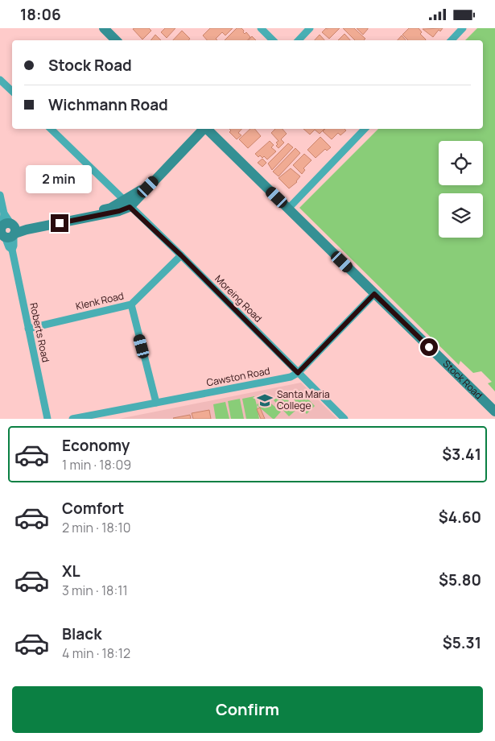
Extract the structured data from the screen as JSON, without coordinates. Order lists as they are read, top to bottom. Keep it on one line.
{"streets":{"street":["Moreing Road","Klenk Road","Roberts Road","Cawston Road","Stock Road"]},"crossings":[["Moreing Road","Klenk Road"],["Moreing Road","Cawston Road"],["Klenk Road","Roberts Road"],["Cawston Road","Stock Road"]],"places":{"school or university":["Santa Maria College"]},"page":{"status":"18:06","banner":["Stock Road","Wichmann Road"],"bubble":"2 min","list":[{"name":"Economy","note":"1 min · 18:09","value":"$3.41"},{"name":"Comfort","note":"2 min · 18:10","value":"$4.60"},{"name":"XL","note":"3 min · 18:11","value":"$5.80"},{"name":"Black","note":"4 min · 18:12","value":"$5.31"}],"buttons":"Confirm"}}
